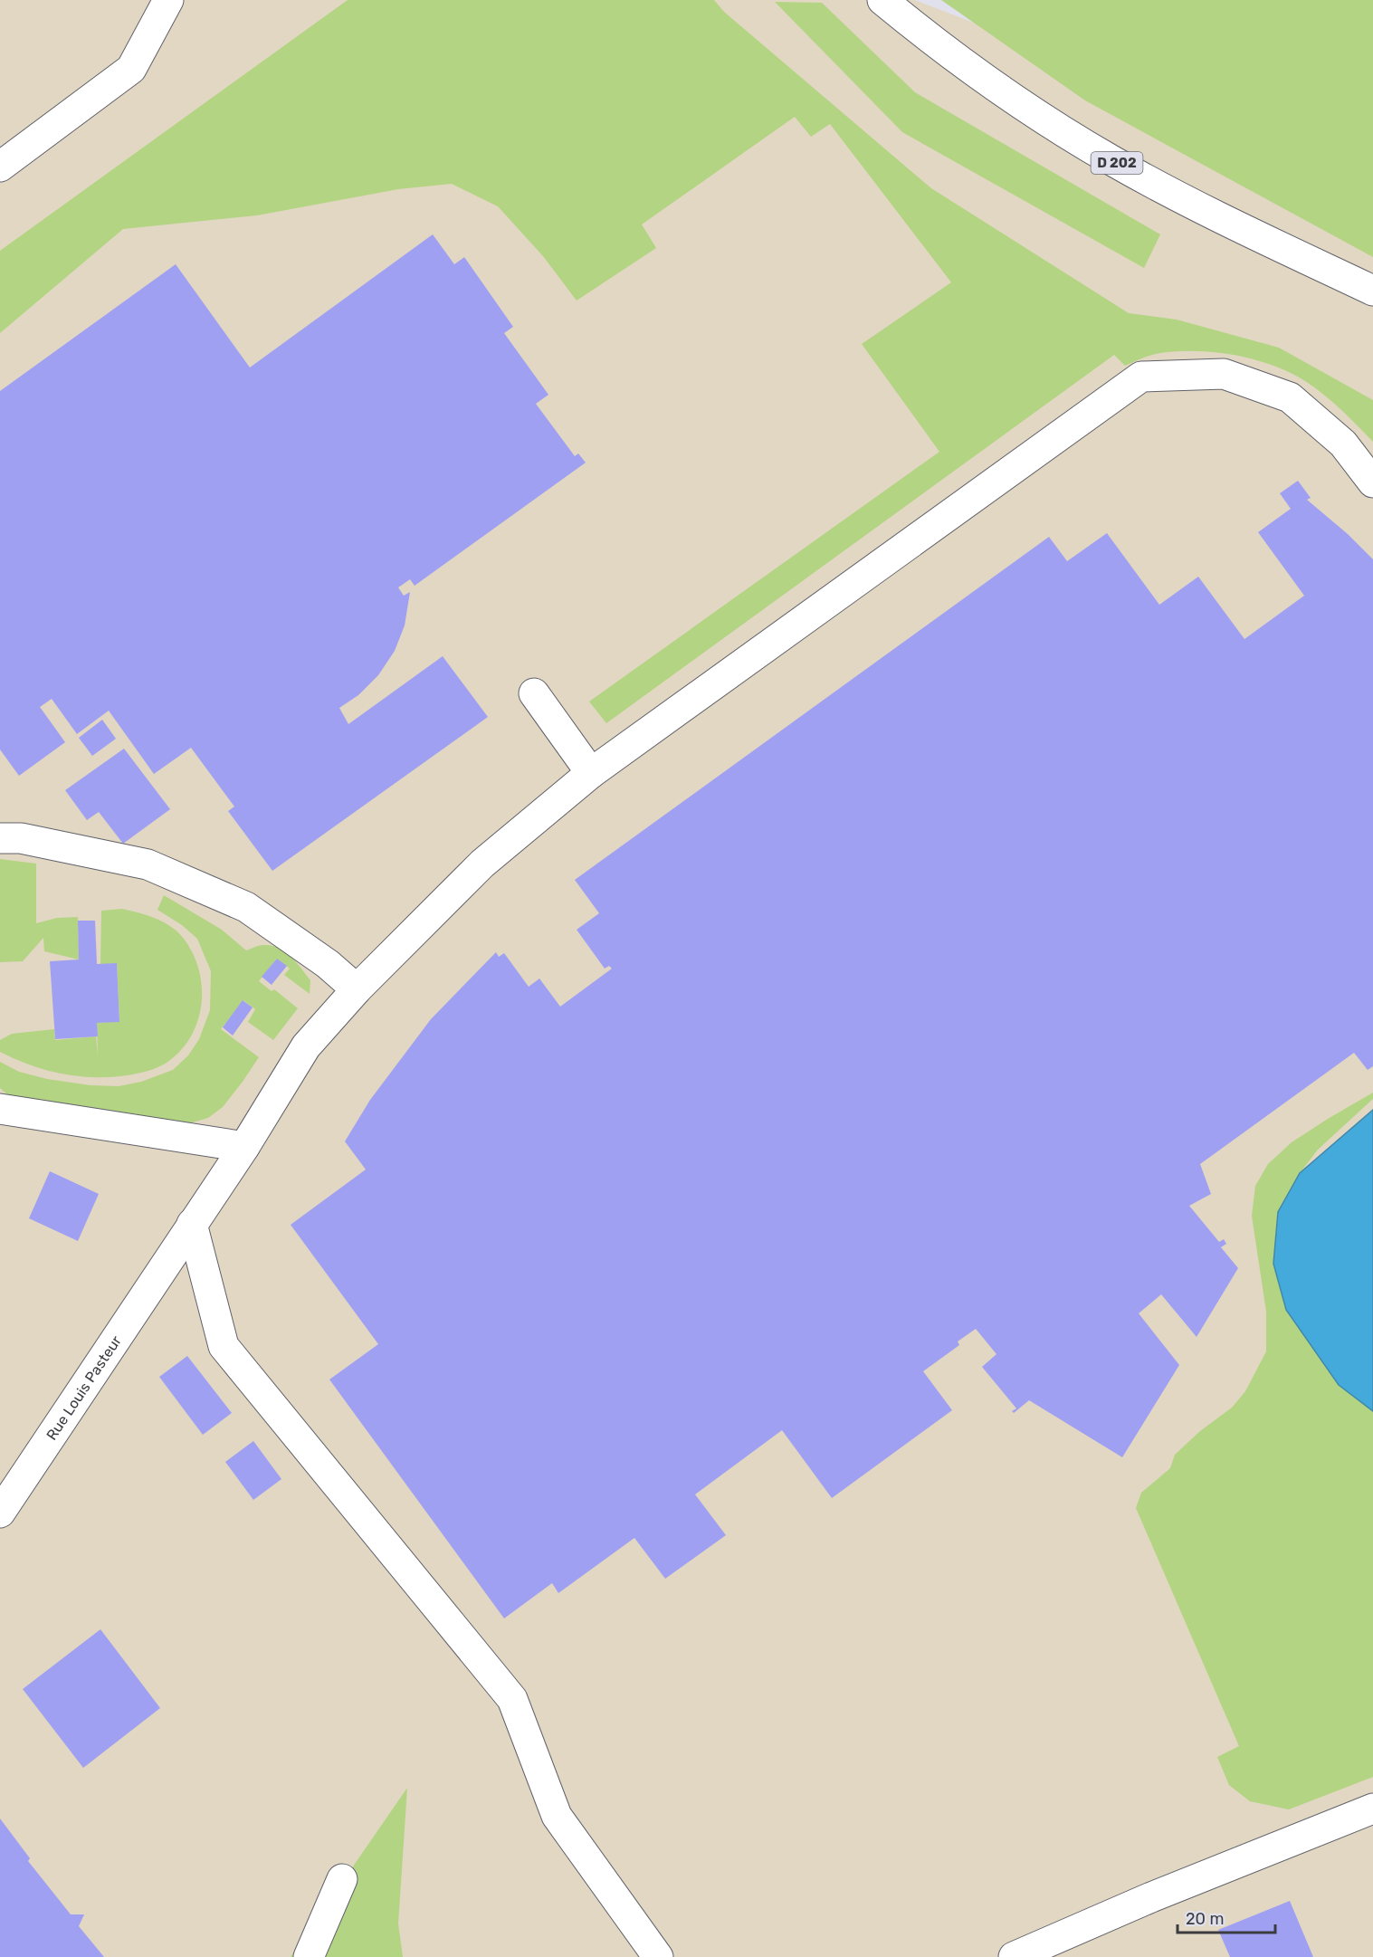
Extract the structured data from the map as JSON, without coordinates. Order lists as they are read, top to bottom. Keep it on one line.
{"streets":{"street":["D 202","Rue Louis Pasteur"]},"scale_bar":"20 m"}
